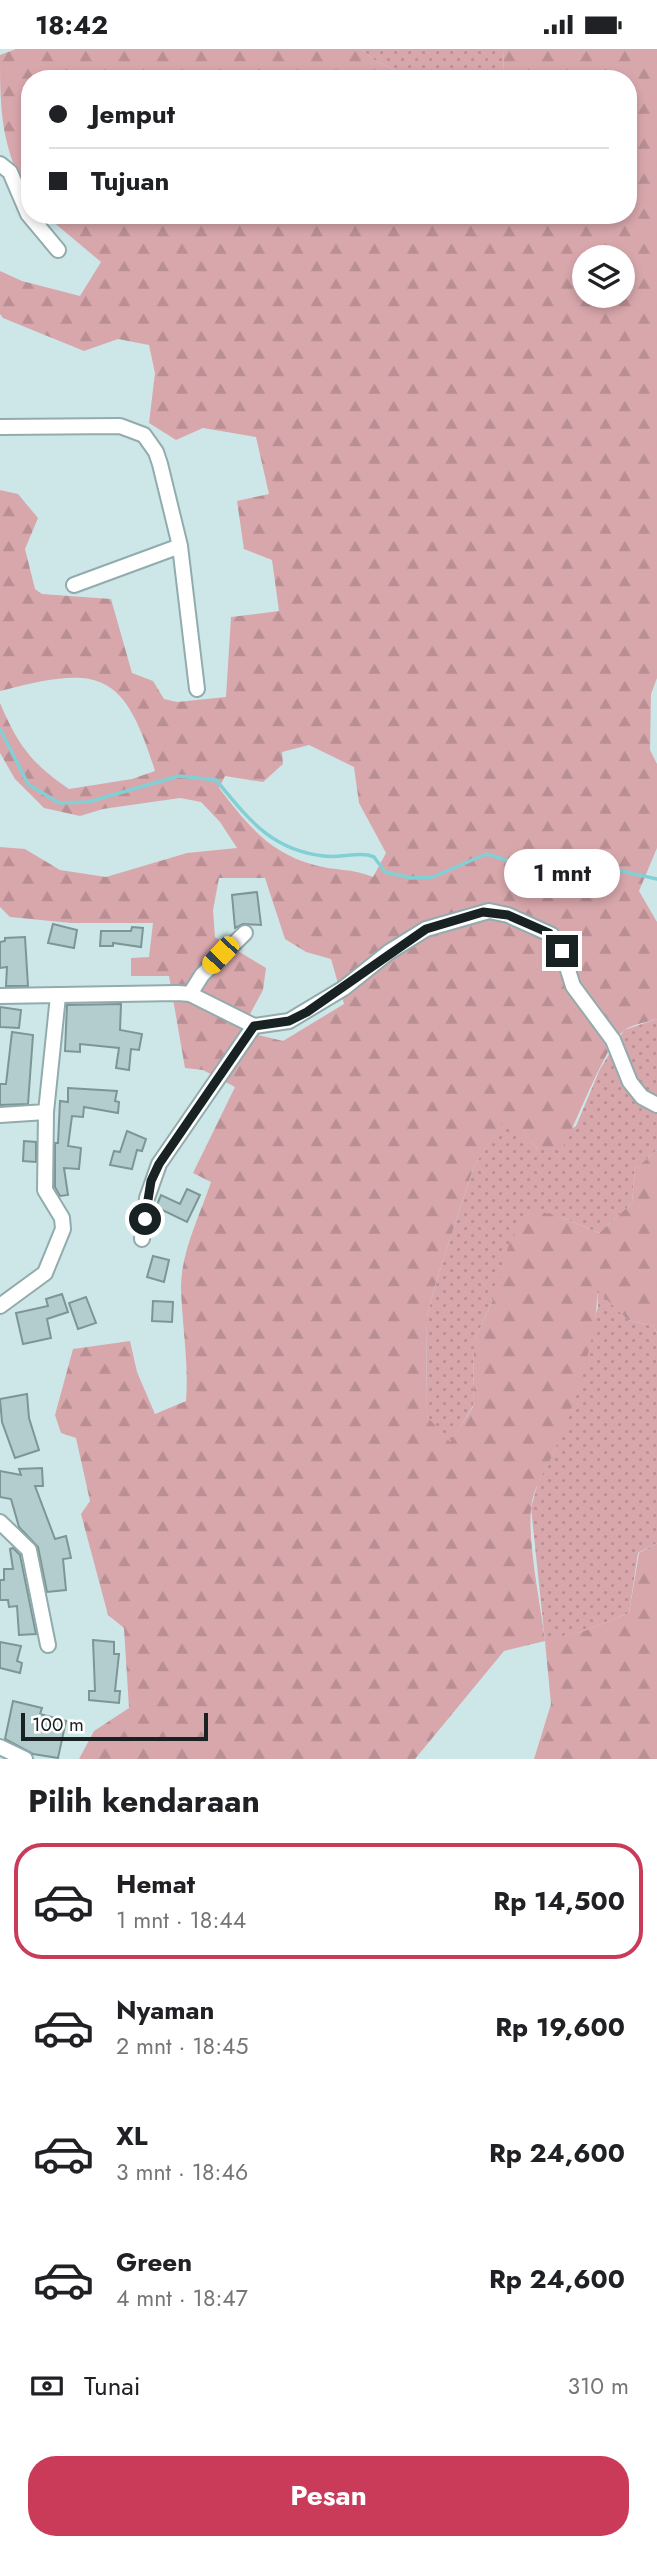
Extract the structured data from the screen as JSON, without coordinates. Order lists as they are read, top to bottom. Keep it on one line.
{"scale_bar":"100 m","page":{"status":"18:42","banner":["Jemput","Tujuan"],"bubble":"1 mnt","scale":"100 m","heading":"Pilih kendaraan","list":[{"name":"Hemat","note":"1 mnt · 18:44","value":"Rp 14,500"},{"name":"Nyaman","note":"2 mnt · 18:45","value":"Rp 19,600"},{"name":"XL","note":"3 mnt · 18:46","value":"Rp 24,600"},{"name":"Green","note":"4 mnt · 18:47","value":"Rp 24,600"}],"pay":["Tunai","310 m"],"buttons":"Pesan"}}
